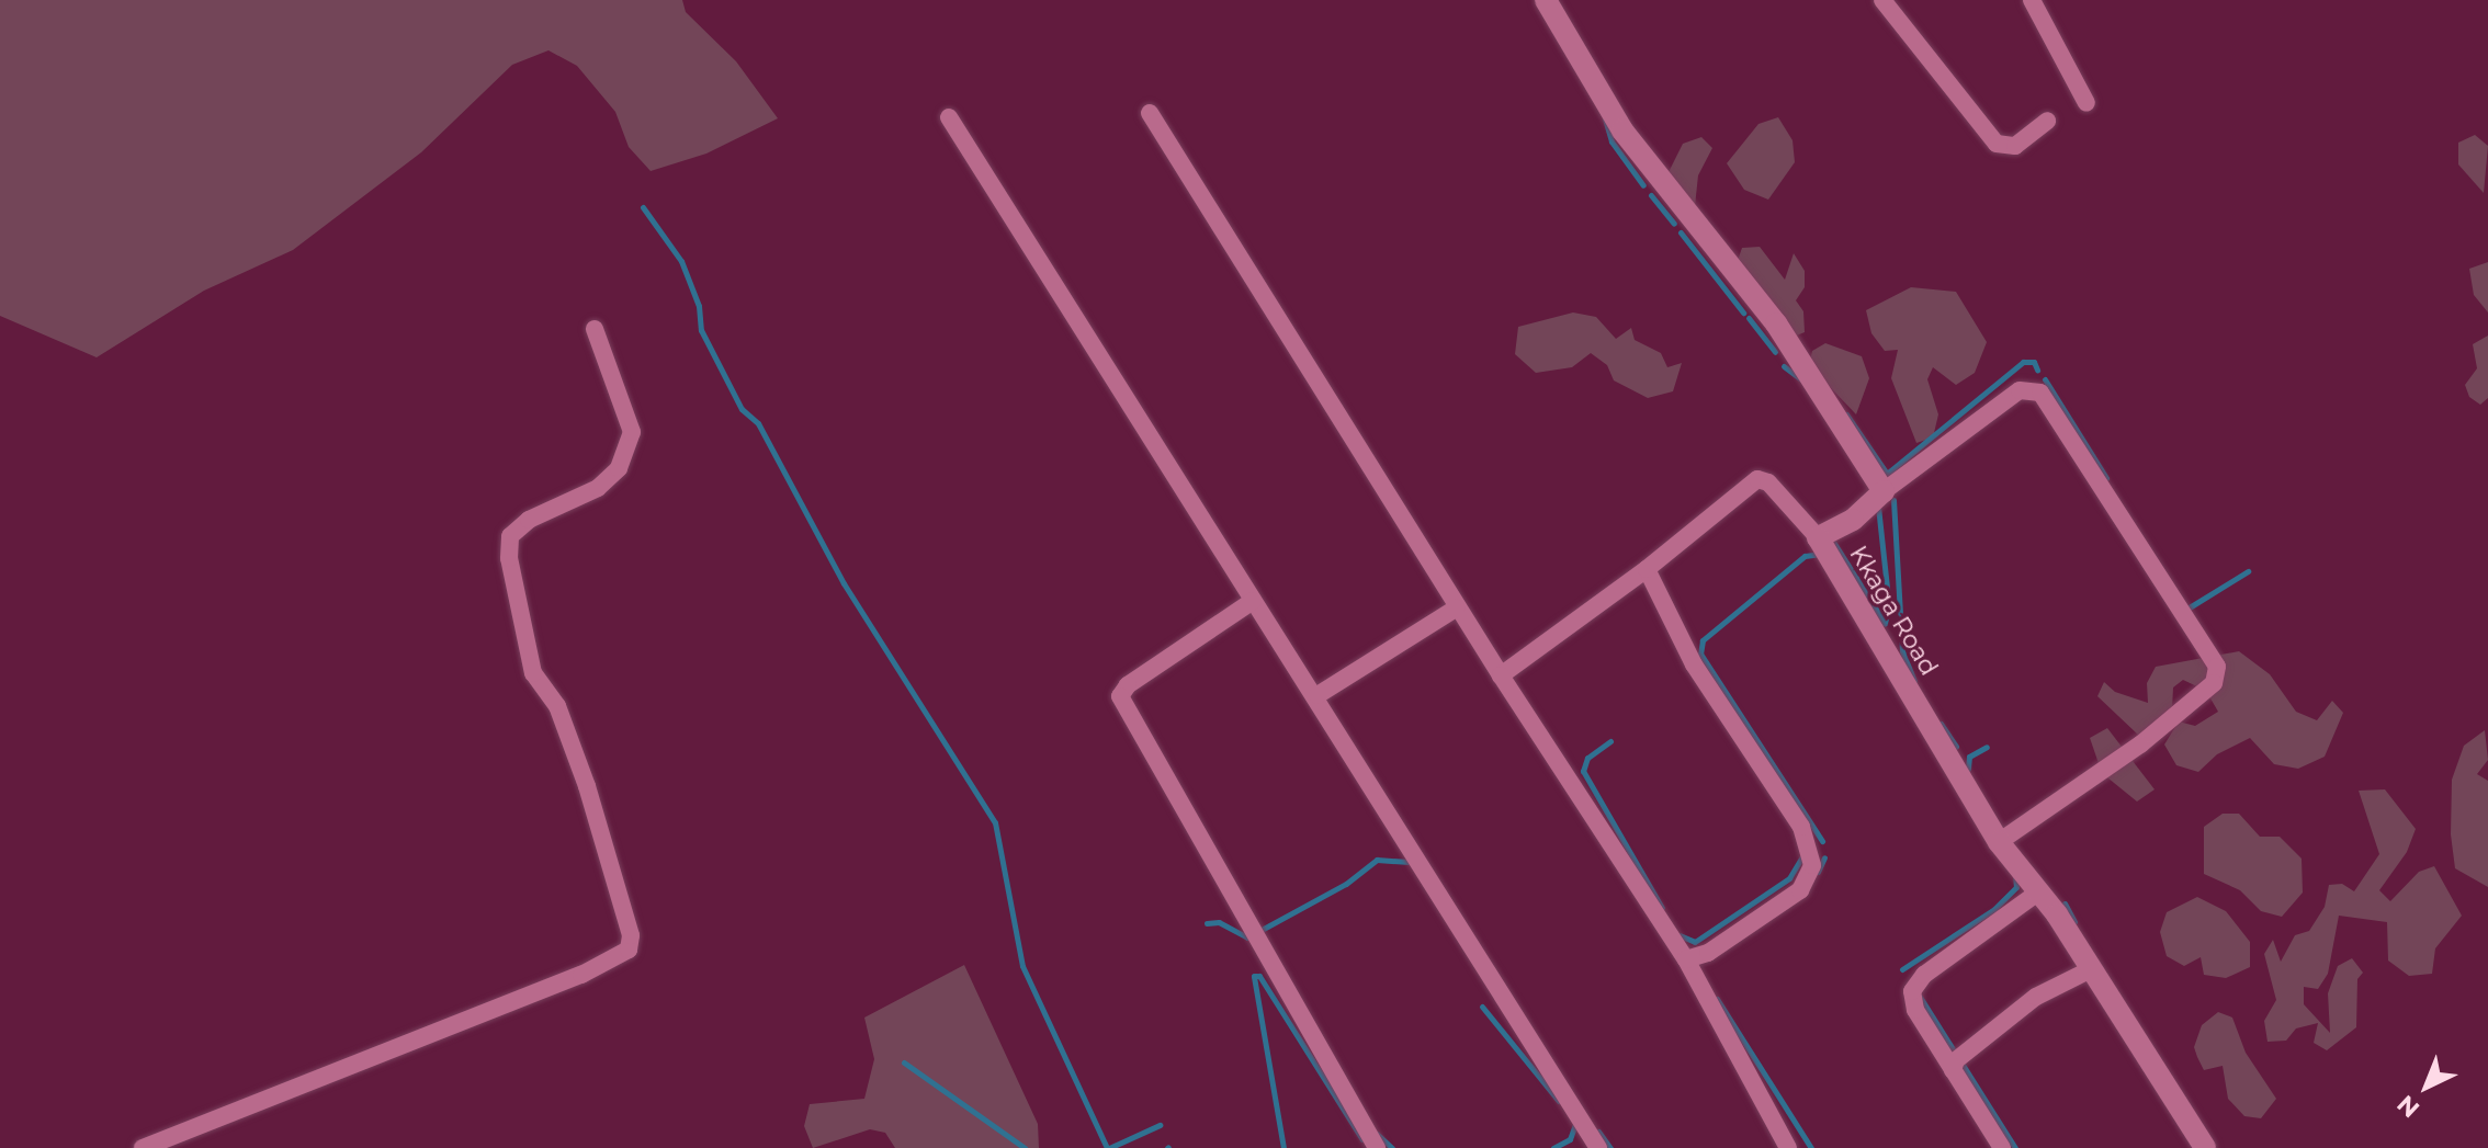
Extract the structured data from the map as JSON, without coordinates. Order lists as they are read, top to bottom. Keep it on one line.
{"streets":{"street":["Kkaga Road"]},"north":"bottom left"}
